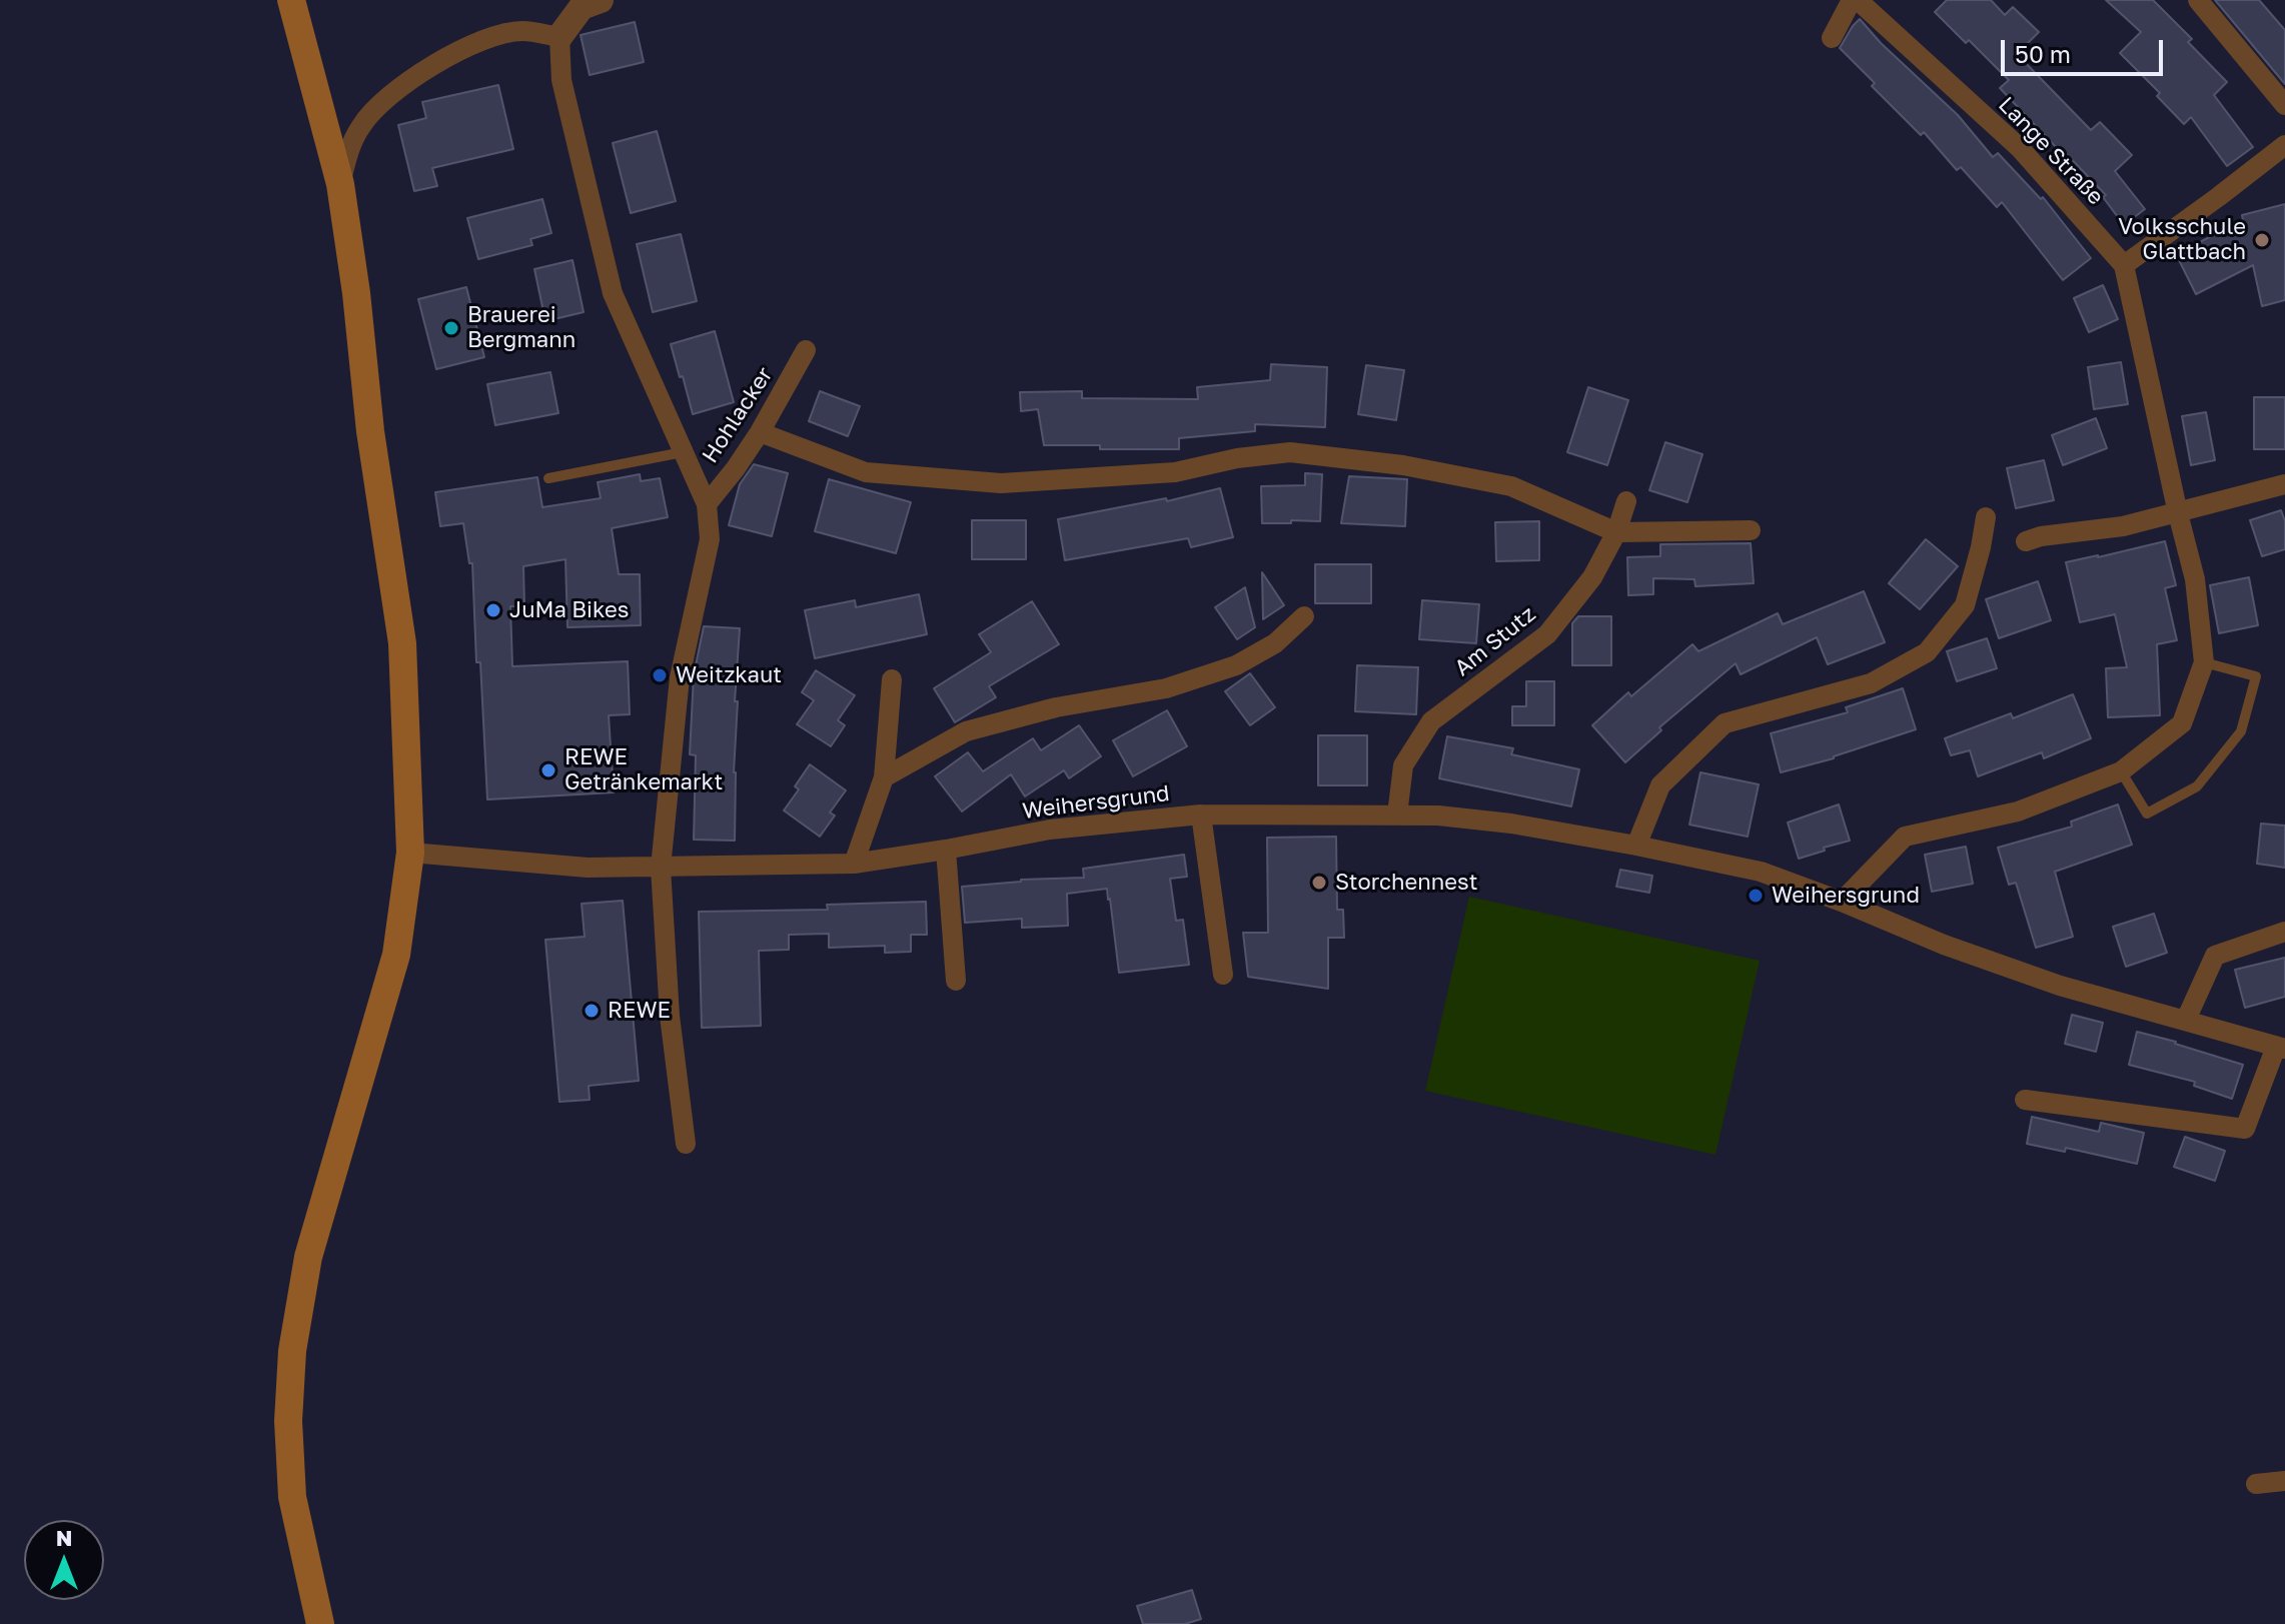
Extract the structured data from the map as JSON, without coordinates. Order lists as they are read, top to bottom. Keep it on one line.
{"streets":{"street":["Lange Straße","Hohlacker","Am Stutz","Weihersgrund"]},"crossings":[["Lange Straße","Weihersgrund"],["Am Stutz","Weihersgrund"]],"places":["Volksschule Glattbach","Brauerei Bergmann","JuMa Bikes","Weitzkaut","REWE Getränkemarkt","Storchennest","Weihersgrund","REWE"],"scale_bar":"50 m","north":"top"}
